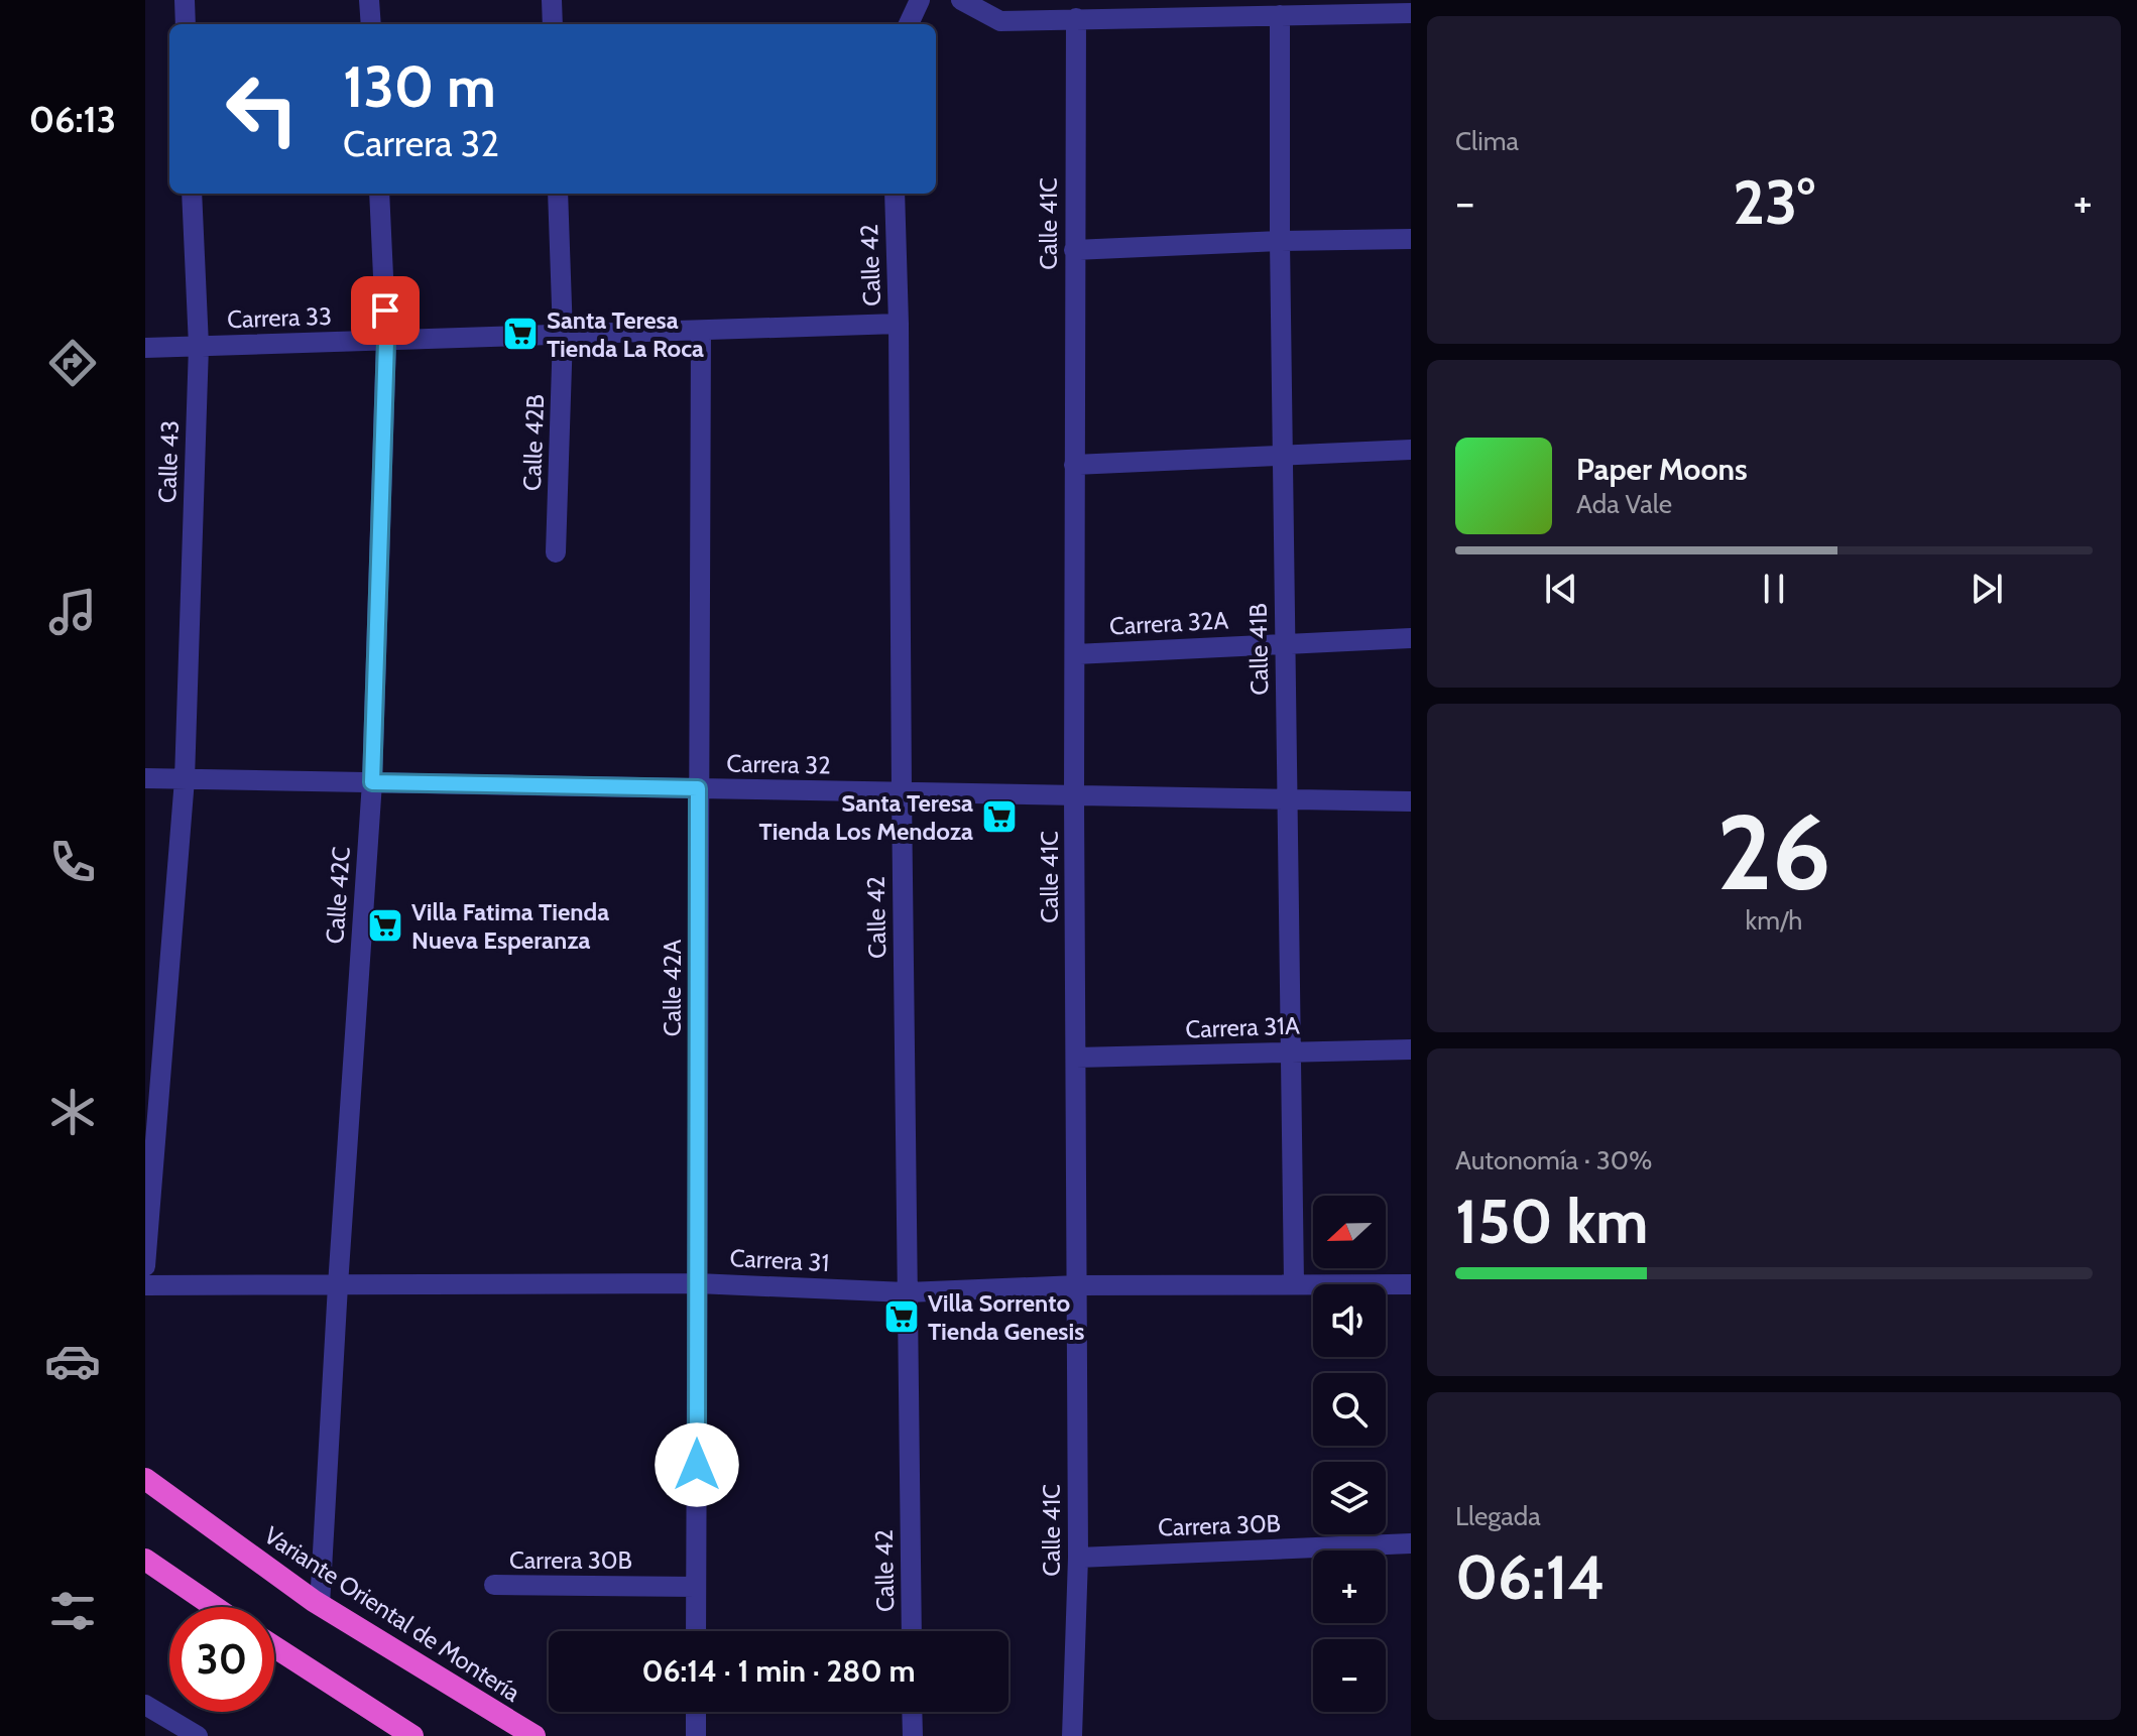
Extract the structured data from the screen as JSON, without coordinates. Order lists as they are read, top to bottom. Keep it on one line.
{"streets":{"highway":["Variante Oriental de Montería"],"street":["Calle 41C","Calle 42","Carrera 33","Calle 42B","Calle 43","Carrera 32A","Calle 41B","Carrera 32","Calle 42C","Calle 42A","Carrera 31A","Carrera 31","Carrera 30B"]},"crossings":[["Calle 41C","Carrera 32A"],["Calle 41C","Carrera 32"],["Calle 41C","Carrera 31A"],["Calle 41C","Carrera 31"],["Calle 41C","Carrera 30B"],["Calle 42","Carrera 33"],["Calle 42","Carrera 32"],["Calle 42","Carrera 31"],["Carrera 33","Calle 42B"],["Carrera 33","Calle 43"],["Carrera 33","Calle 42C"],["Carrera 33","Calle 42A"],["Calle 43","Carrera 32"],["Carrera 32A","Calle 41B"],["Calle 41B","Carrera 32"],["Calle 41B","Carrera 31A"],["Calle 41B","Carrera 31"],["Carrera 32","Calle 42C"],["Carrera 32","Calle 42A"],["Calle 42C","Carrera 31"],["Calle 42C","Variante Oriental de Montería"],["Calle 42A","Carrera 31"],["Calle 42A","Carrera 30B"]],"places":{"supermarket":["Santa Teresa Tienda La Roca","Santa Teresa Tienda Los Mendoza","Villa Fatima Tienda Nueva Esperanza","Villa Sorrento Tienda Genesis"]},"north":"left","page":{"tabs":"06:13","tile":["Clima",["26","km/h"],["Autonomía · 30%","150 km"],["Llegada","06:14"]],"turn":["130 m","Carrera 32"],"heat":["−","23°","+"],"song":["Paper Moons","Ada Vale"],"map_buttons":["+","−"],"limit":"30","trip":"06:14 · 1 min · 280 m"}}
